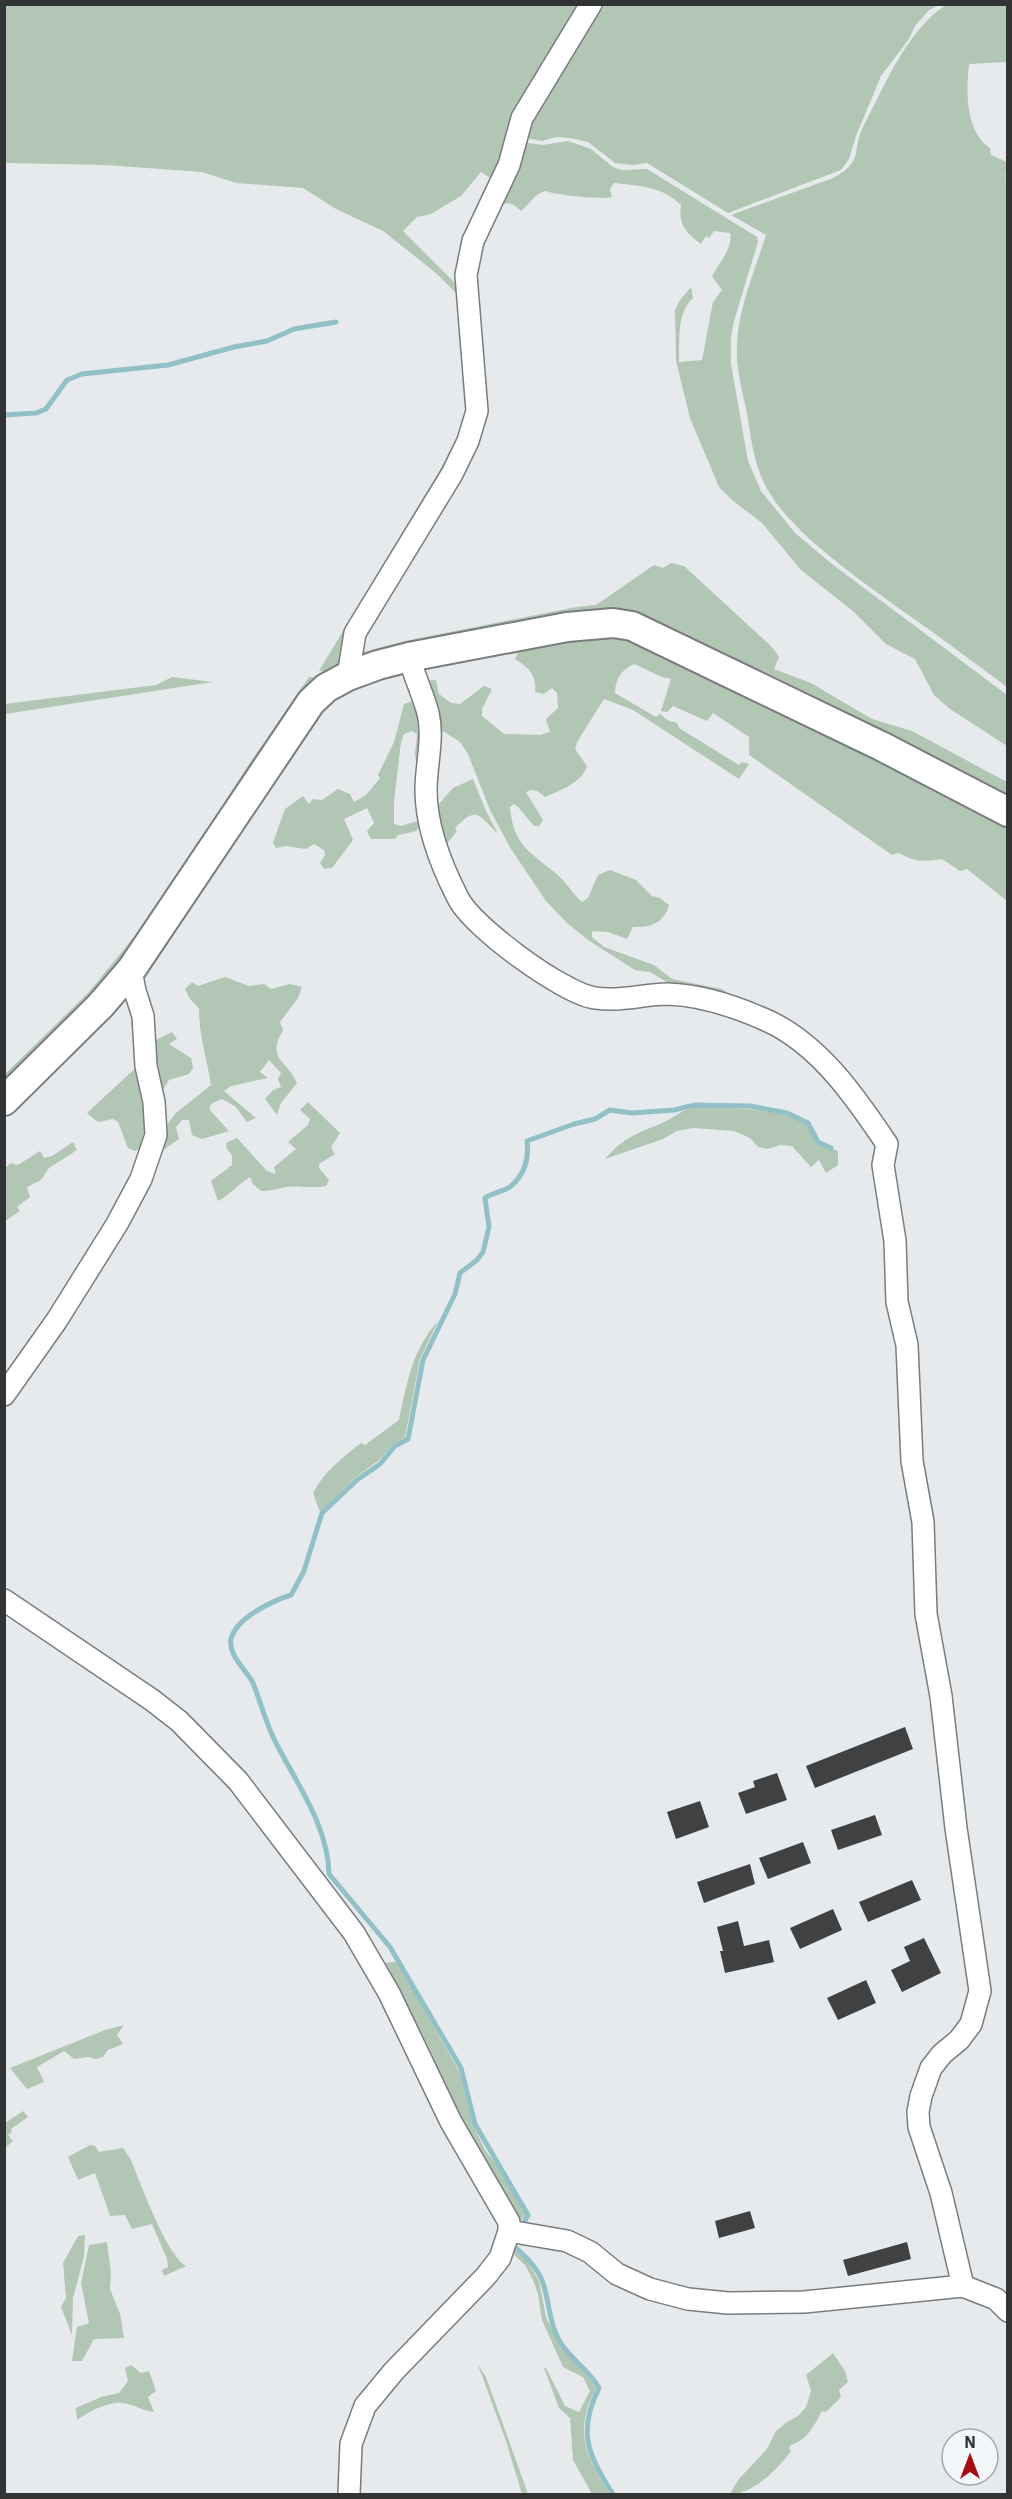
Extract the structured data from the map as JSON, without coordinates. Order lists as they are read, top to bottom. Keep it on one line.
{"north":"top"}
